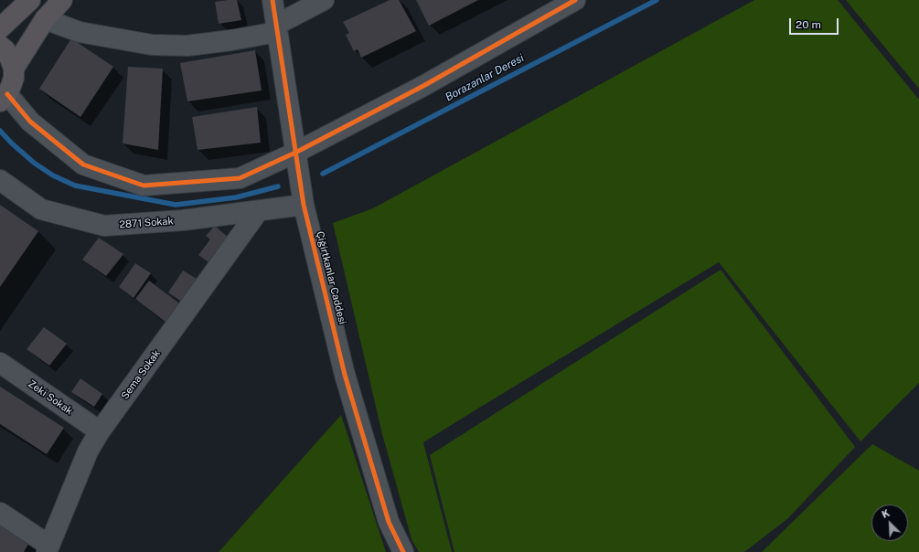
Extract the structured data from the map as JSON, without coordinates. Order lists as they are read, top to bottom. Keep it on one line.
{"streets":{"street":["2871 Sokak","Çiğirtkanlar Caddesi","Sema Sokak","Zeki Sokak"]},"crossings":[["2871 Sokak","Çiğirtkanlar Caddesi"],["2871 Sokak","Sema Sokak"],["Sema Sokak","Zeki Sokak"]],"water":["Borazanlar Deresi"],"scale_bar":"20 m","north":"top left"}
